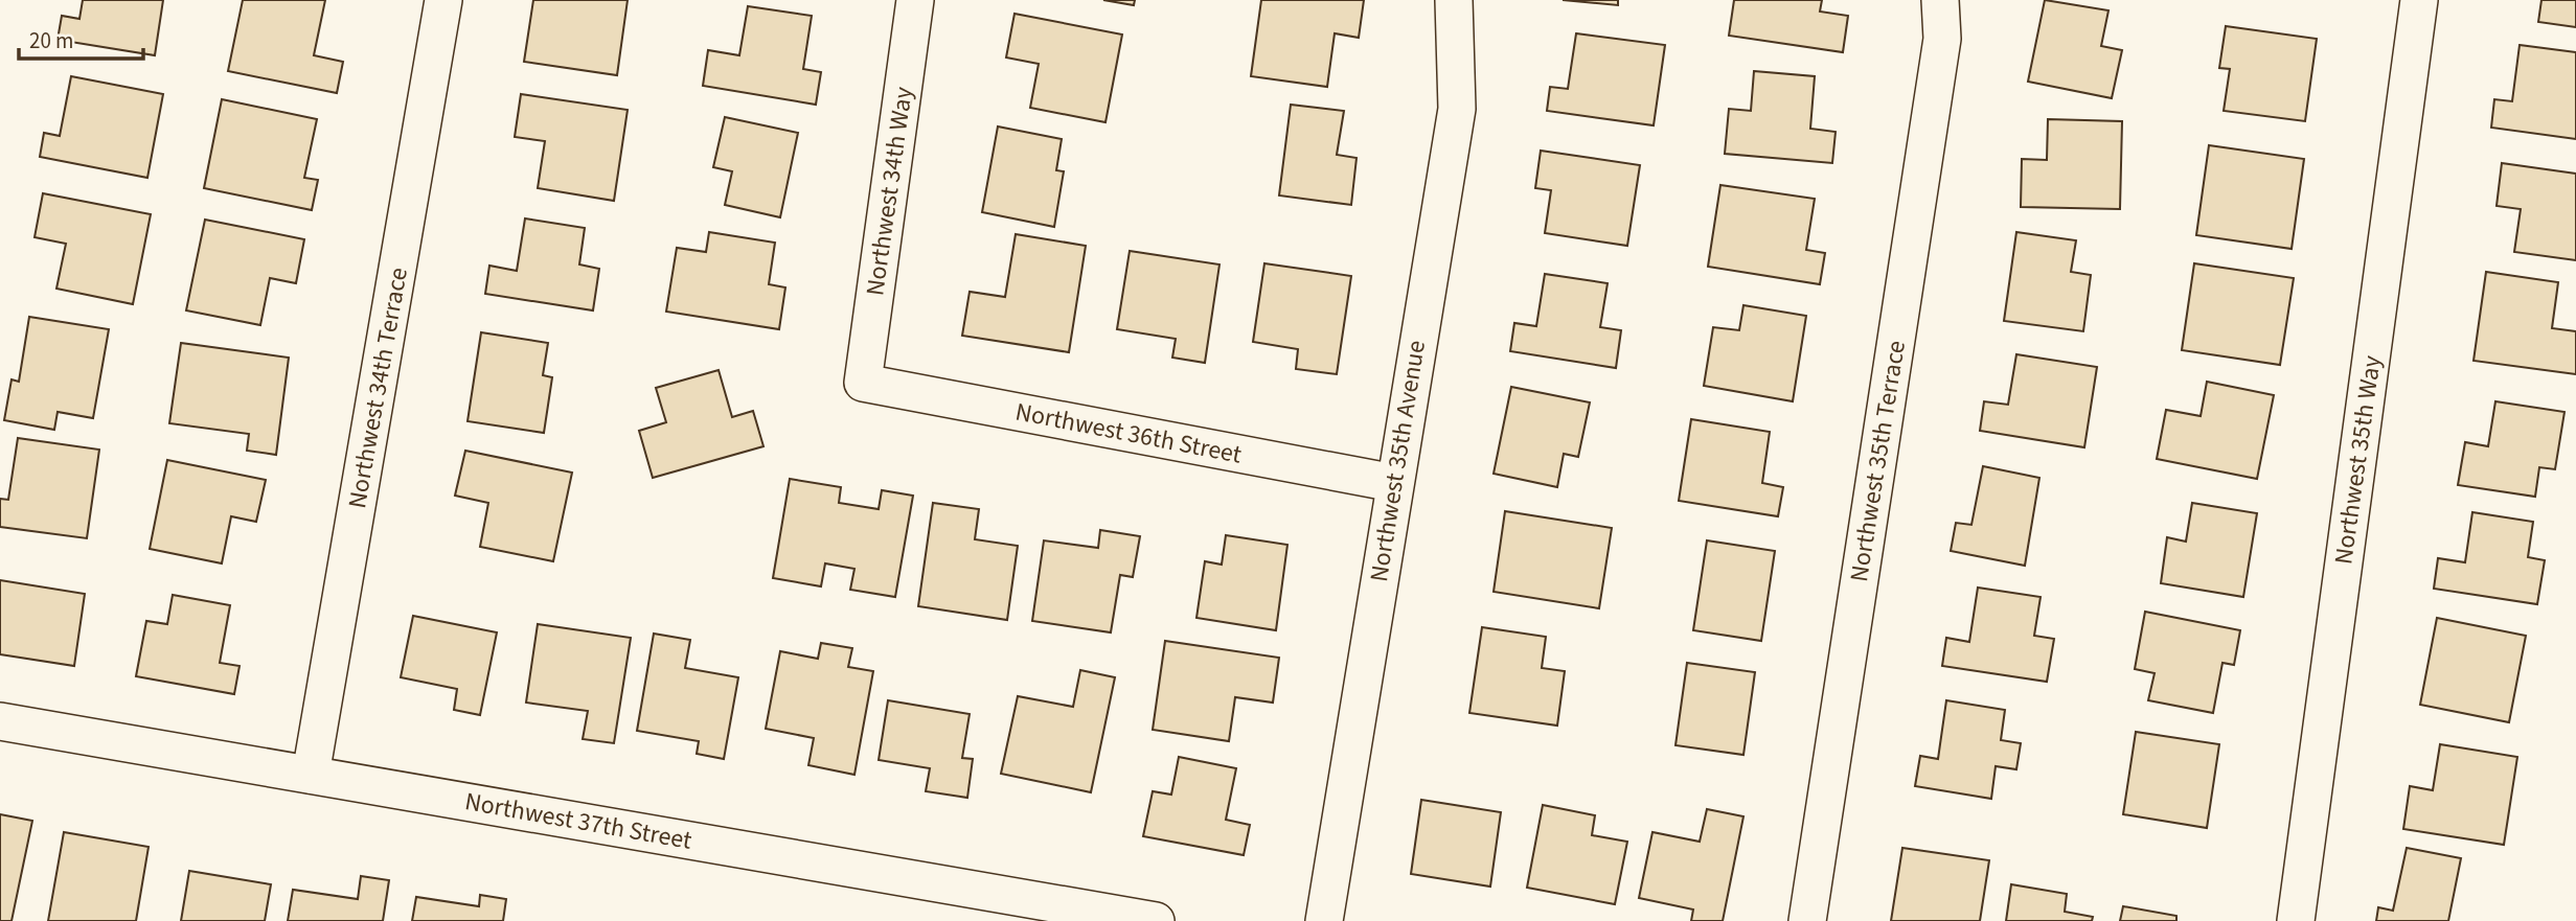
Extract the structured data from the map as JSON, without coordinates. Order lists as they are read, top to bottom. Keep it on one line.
{"streets":{"street":["Northwest 34th Way","Northwest 34th Terrace","Northwest 36th Street","Northwest 35th Way","Northwest 35th Avenue","Northwest 35th Terrace","Northwest 37th Street"]},"crossings":[["Northwest 34th Way","Northwest 36th Street"],["Northwest 34th Terrace","Northwest 37th Street"],["Northwest 36th Street","Northwest 35th Avenue"]],"scale_bar":"20 m"}
